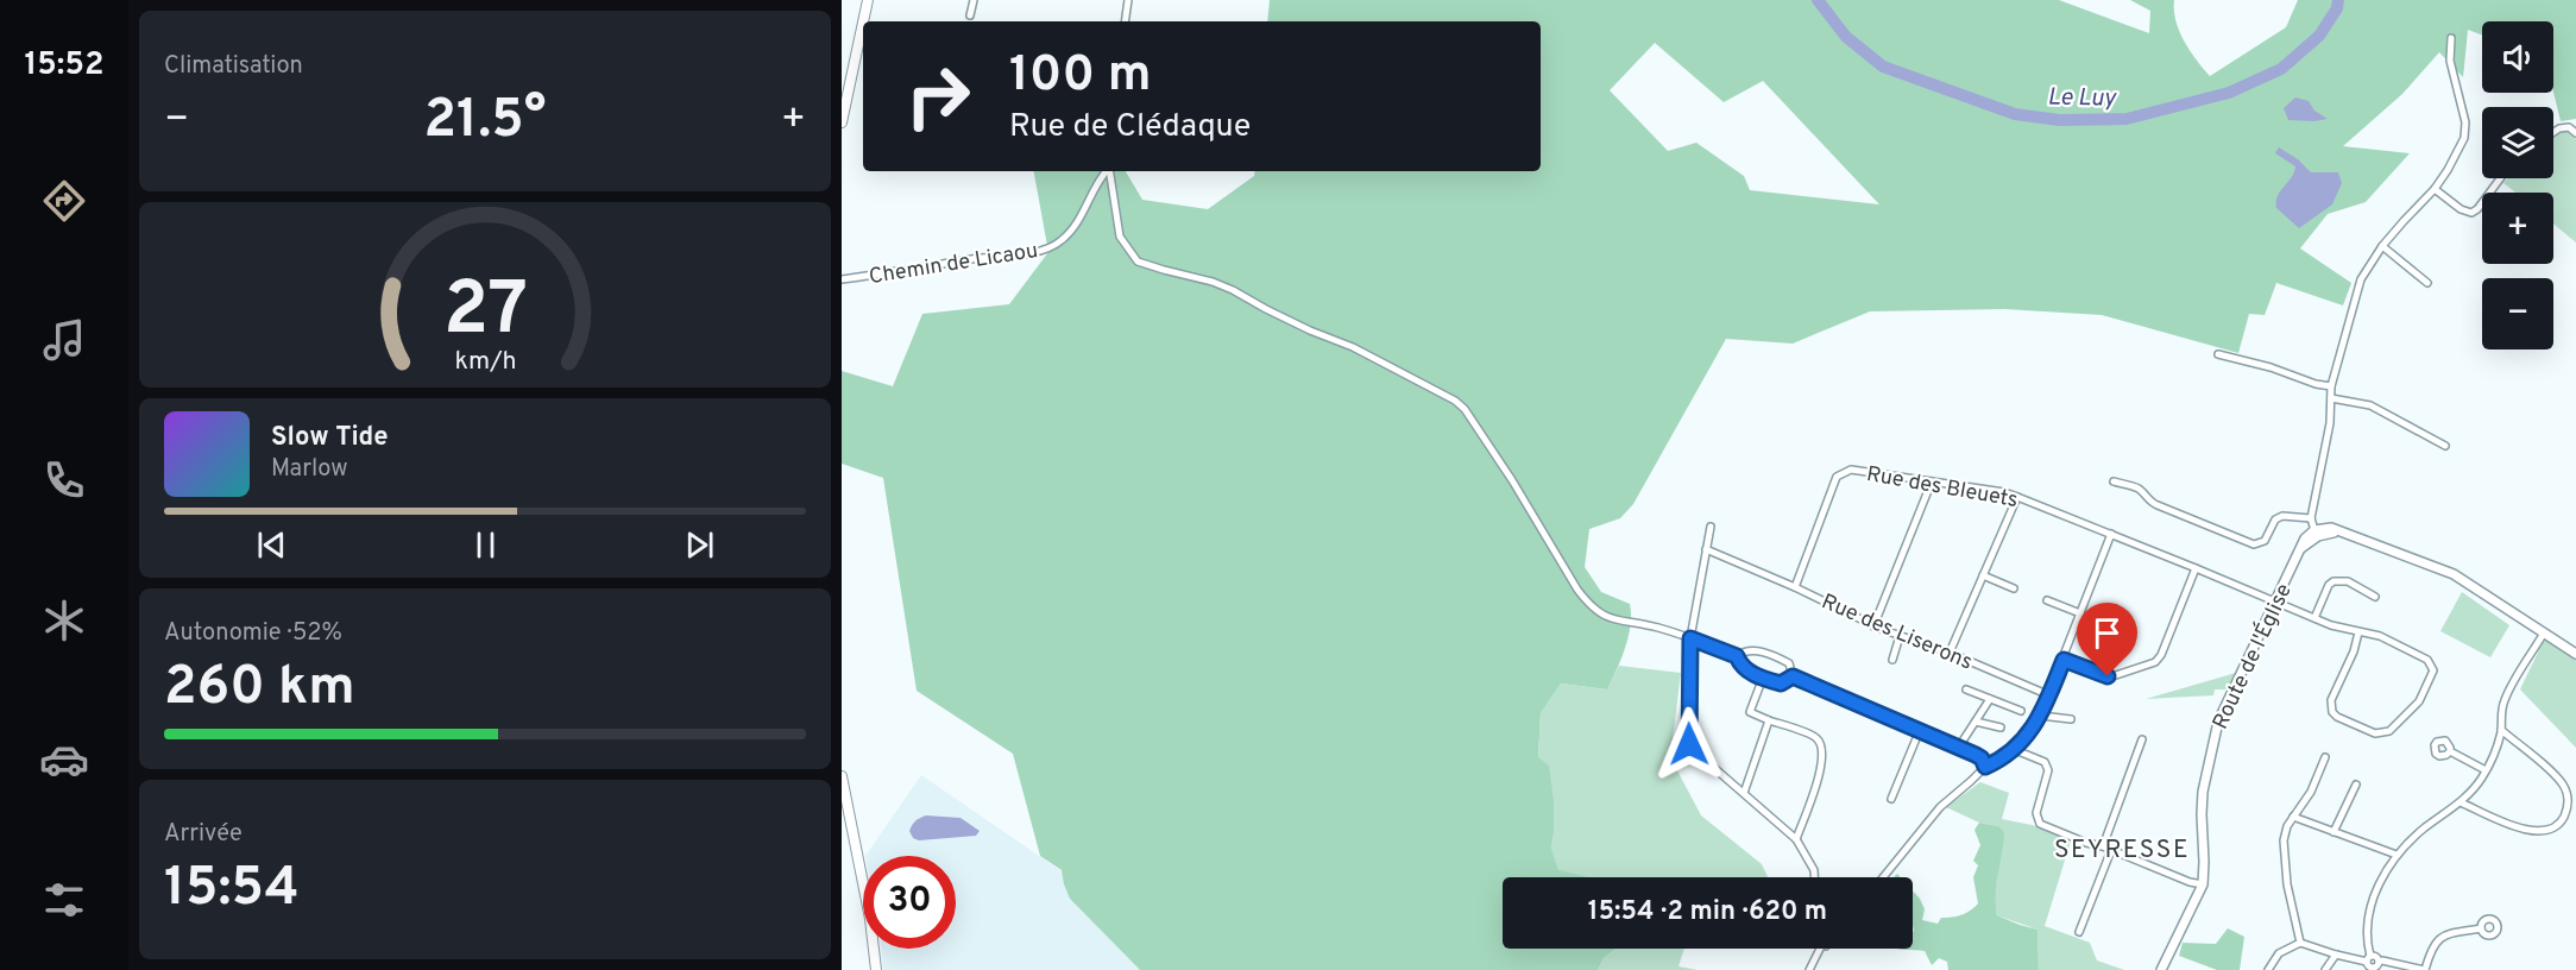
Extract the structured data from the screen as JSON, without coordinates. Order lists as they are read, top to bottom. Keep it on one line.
{"streets":{"street":["Chemin de Licaou","Rue des Bleuets","Rue des Liserons","Route de l'Église"]},"crossings":[["Rue des Bleuets","Rue des Liserons"],["Rue des Bleuets","Route de l'Église"]],"districts":["SEYRESSE"],"water":["Le Luy"],"page":{"tabs":"15:52","tile":["Climatisation",["Autonomie · 52%","260 km"],["Arrivée","15:54"]],"map_buttons":["+","−"],"turn":["100 m","Rue de Clédaque"],"heat":["−","21.5°","+"],"song":["Slow Tide","Marlow"],"limit":"30","trip":"15:54 · 2 min · 620 m","gauge":["27","km/h"]}}
